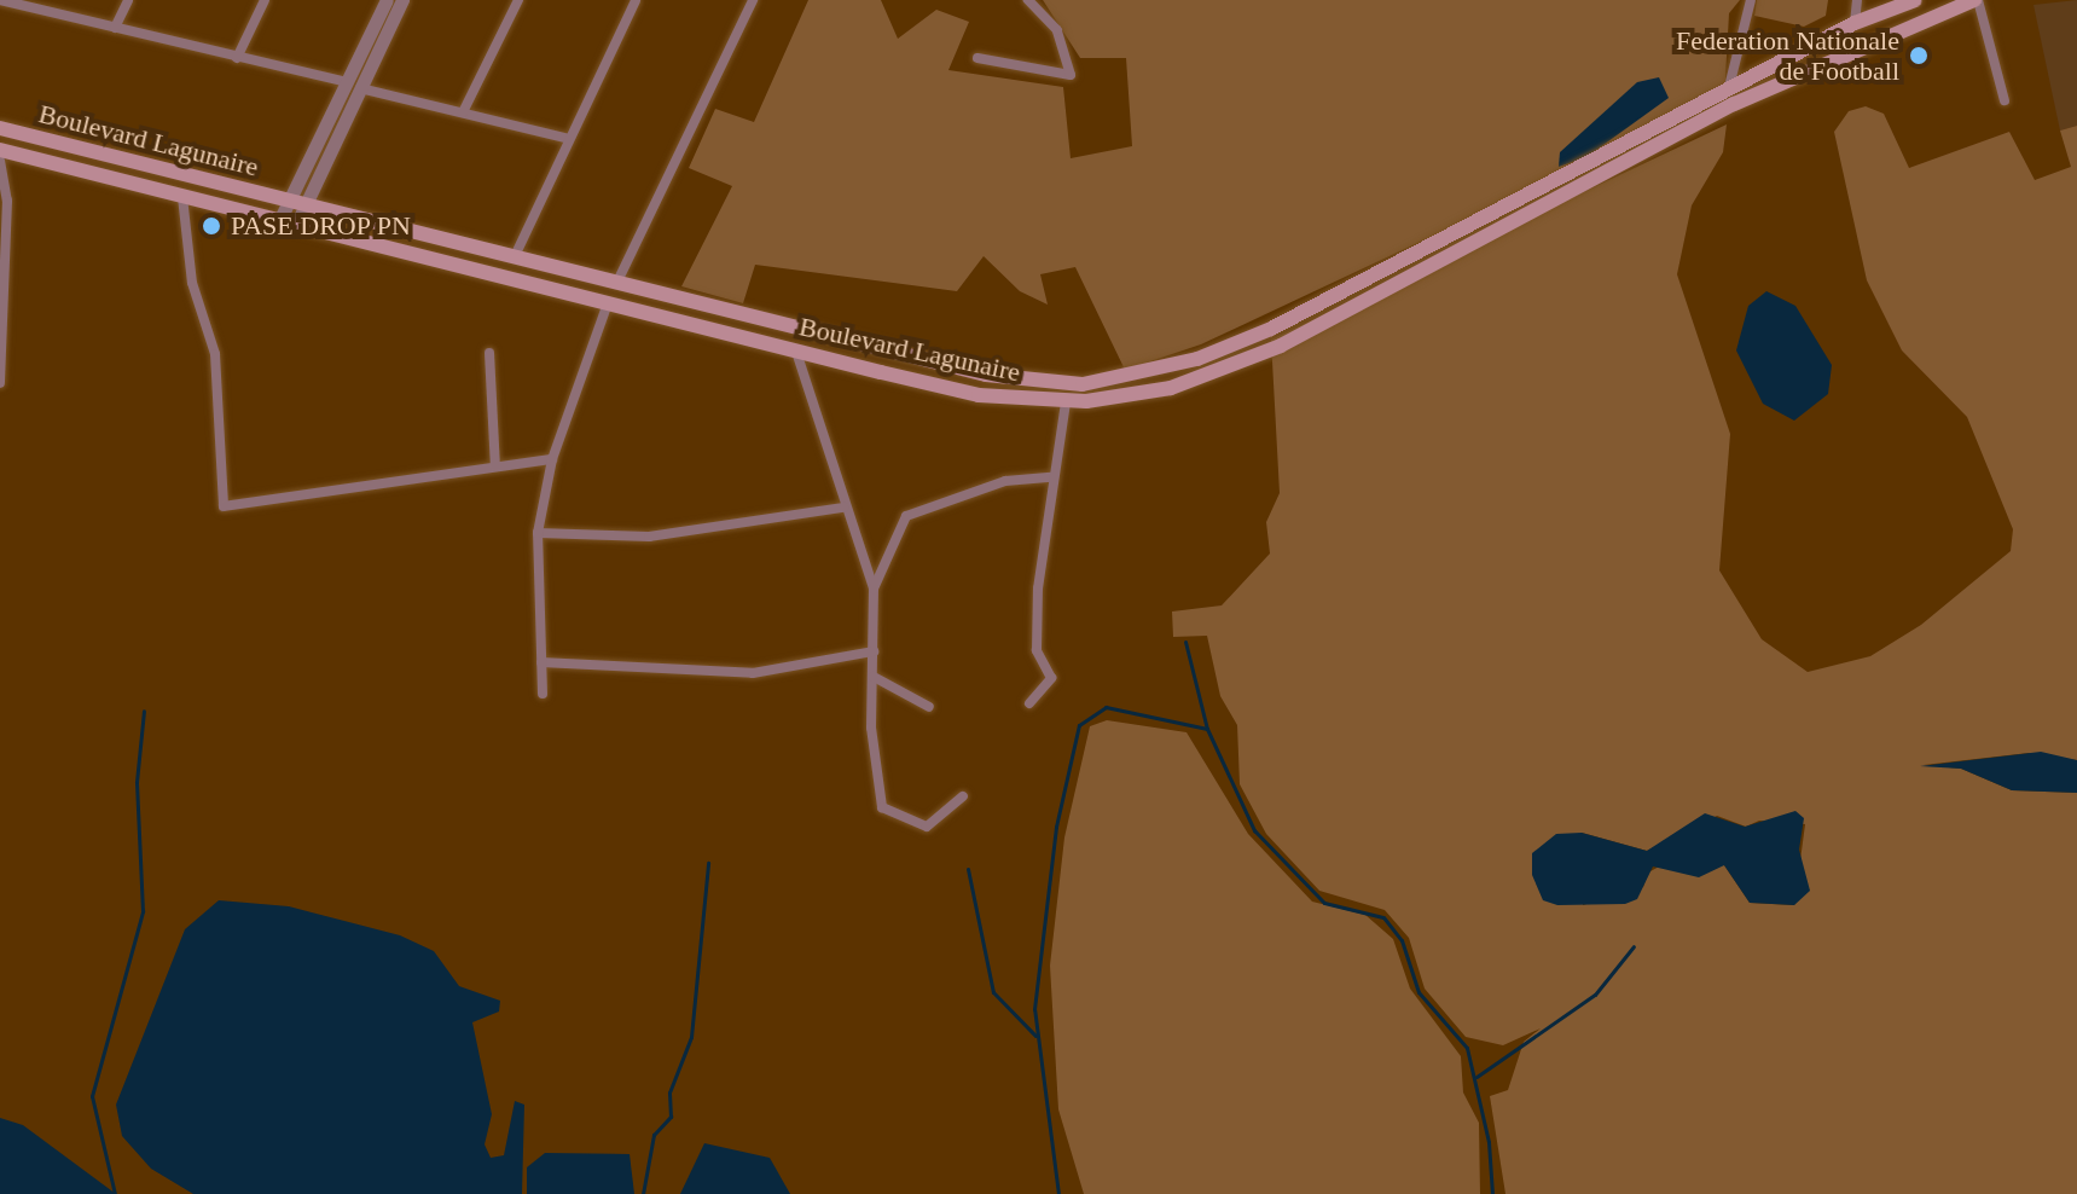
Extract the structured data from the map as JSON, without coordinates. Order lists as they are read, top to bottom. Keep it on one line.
{"streets":{"main road":["Boulevard Lagunaire"]},"places":["Federation Nationale de Football","PASE DROP PN"]}
